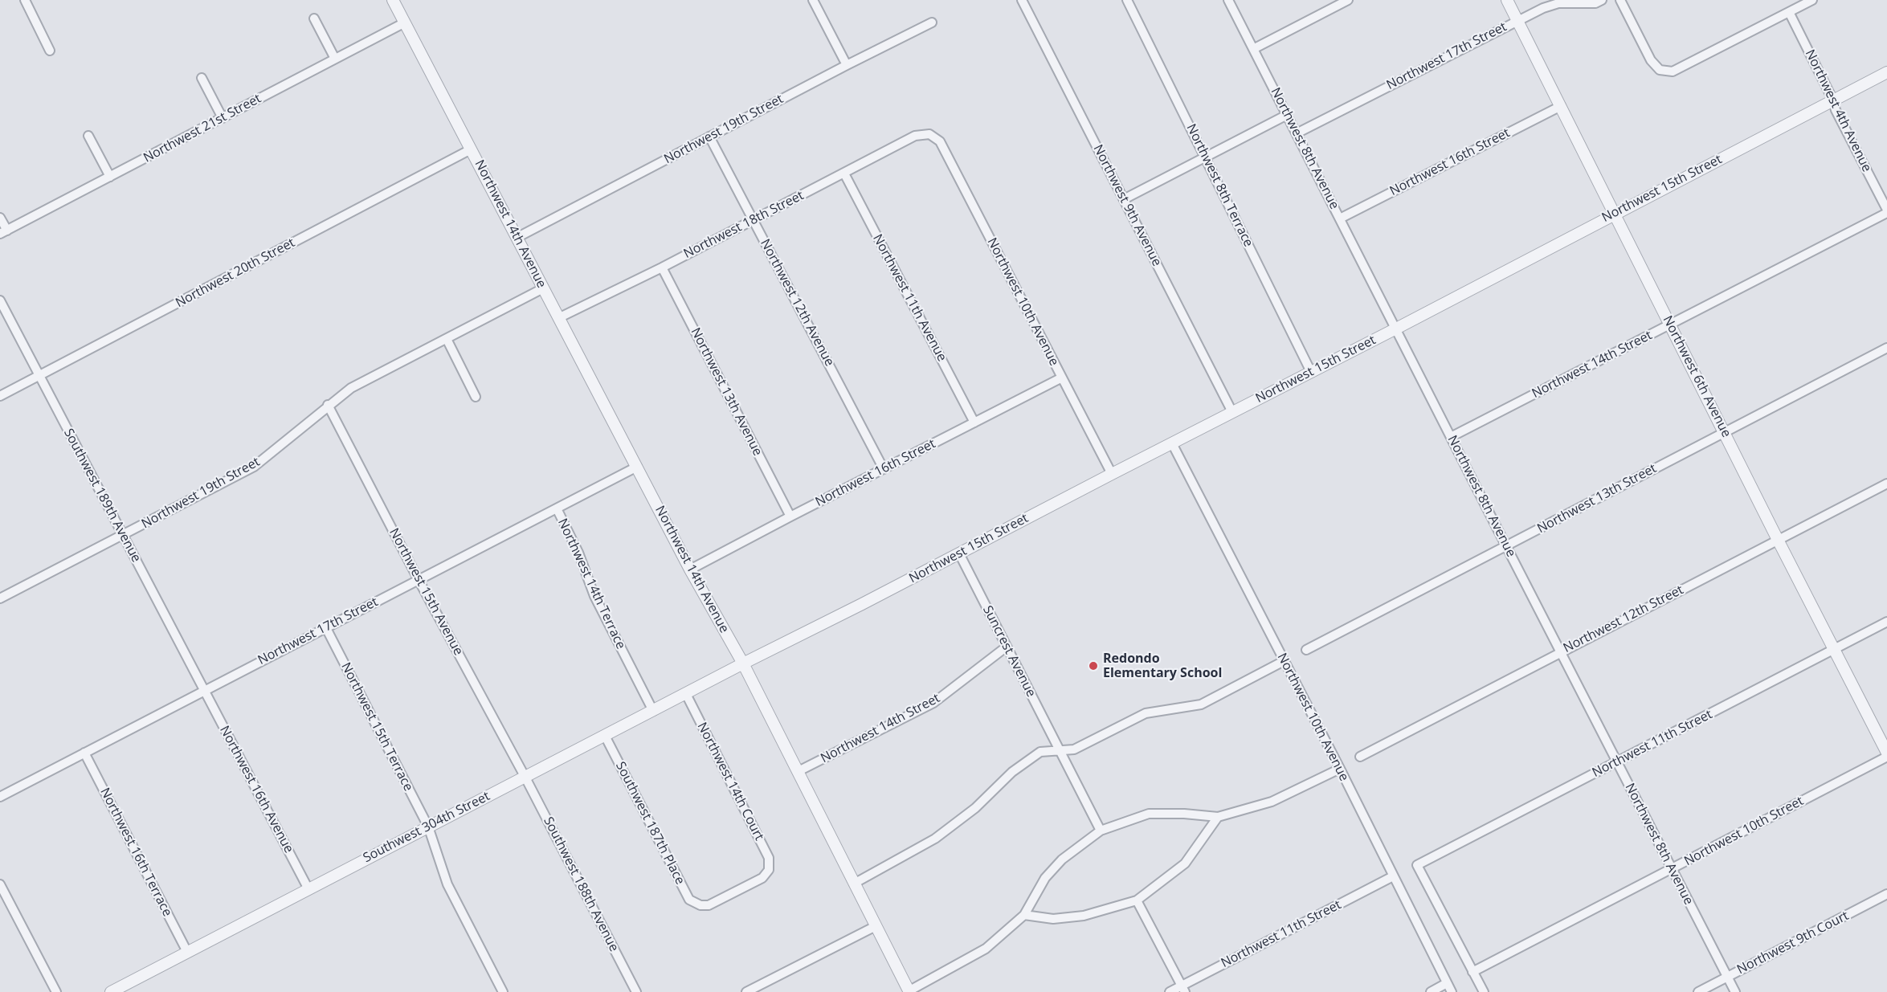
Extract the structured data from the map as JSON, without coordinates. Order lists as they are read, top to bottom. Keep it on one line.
{"streets":{"street":["Northwest 17th Street","Northwest 4th Avenue","Northwest 21st Street","Northwest 19th Street","Northwest 8th Avenue","Northwest 16th Street","Northwest 8th Terrace","Northwest 15th Street","Northwest 9th Avenue","Northwest 14th Avenue","Northwest 18th Street","Northwest 20th Street","Northwest 11th Avenue","Northwest 10th Avenue","Northwest 12th Avenue","Northwest 14th Street","Northwest 6th Avenue","Northwest 13th Avenue","Southwest 189th Avenue","Northwest 13th Street","Northwest 14th Terrace","Northwest 15th Avenue","Northwest 12th Street","Suncrest Avenue","Northwest 15th Terrace","Northwest 11th Street","Northwest 14th Court","Northwest 16th Avenue","Southwest 187th Place","Southwest 304th Street","Northwest 10th Street","Northwest 16th Terrace","Southwest 188th Avenue","Northwest 9th Court"]},"crossings":[["Northwest 17th Street","Northwest 8th Avenue"],["Northwest 17th Street","Northwest 14th Avenue"],["Northwest 17th Street","Northwest 6th Avenue"],["Northwest 17th Street","Southwest 189th Avenue"],["Northwest 17th Street","Northwest 14th Terrace"],["Northwest 17th Street","Northwest 15th Avenue"],["Northwest 17th Street","Northwest 15th Terrace"],["Northwest 17th Street","Northwest 16th Avenue"],["Northwest 17th Street","Northwest 16th Terrace"],["Northwest 4th Avenue","Northwest 15th Street"],["Northwest 4th Avenue","Northwest 14th Street"],["Northwest 21st Street","Northwest 14th Avenue"],["Northwest 19th Street","Northwest 14th Avenue"],["Northwest 19th Street","Northwest 12th Avenue"],["Northwest 19th Street","Southwest 189th Avenue"],["Northwest 19th Street","Northwest 15th Avenue"],["Northwest 8th Avenue","Northwest 16th Street"],["Northwest 8th Avenue","Northwest 15th Street"],["Northwest 8th Avenue","Northwest 14th Street"],["Northwest 8th Avenue","Northwest 13th Street"],["Northwest 8th Avenue","Northwest 12th Street"],["Northwest 8th Avenue","Northwest 11th Street"],["Northwest 8th Avenue","Northwest 10th Street"],["Northwest 8th Avenue","Northwest 9th Court"],["Northwest 16th Street","Northwest 14th Avenue"],["Northwest 16th Street","Northwest 11th Avenue"],["Northwest 16th Street","Northwest 10th Avenue"],["Northwest 16th Street","Northwest 12th Avenue"],["Northwest 16th Street","Northwest 6th Avenue"],["Northwest 16th Street","Northwest 13th Avenue"],["Northwest 8th Terrace","Northwest 15th Street"],["Northwest 15th Street","Northwest 9th Avenue"],["Northwest 15th Street","Northwest 14th Avenue"],["Northwest 15th Street","Northwest 10th Avenue"],["Northwest 15th Street","Northwest 6th Avenue"],["Northwest 15th Street","Suncrest Avenue"],["Northwest 15th Street","Southwest 304th Street"],["Northwest 14th Avenue","Northwest 18th Street"],["Northwest 14th Avenue","Northwest 20th Street"],["Northwest 14th Avenue","Northwest 14th Street"],["Northwest 14th Avenue","Southwest 304th Street"],["Northwest 18th Street","Northwest 11th Avenue"],["Northwest 18th Street","Northwest 10th Avenue"],["Northwest 18th Street","Northwest 12th Avenue"],["Northwest 18th Street","Northwest 13th Avenue"],["Northwest 20th Street","Southwest 189th Avenue"],["Northwest 10th Avenue","Northwest 11th Street"],["Northwest 14th Street","Northwest 6th Avenue"],["Northwest 14th Street","Suncrest Avenue"],["Northwest 6th Avenue","Northwest 13th Street"],["Northwest 6th Avenue","Northwest 12th Street"],["Northwest 6th Avenue","Northwest 11th Street"],["Northwest 6th Avenue","Northwest 10th Street"],["Southwest 189th Avenue","Northwest 16th Avenue"],["Northwest 14th Terrace","Southwest 304th Street"],["Northwest 15th Avenue","Southwest 304th Street"],["Northwest 15th Avenue","Southwest 188th Avenue"],["Northwest 15th Terrace","Southwest 304th Street"],["Northwest 11th Street","Northwest 10th Street"],["Northwest 14th Court","Southwest 187th Place"],["Northwest 14th Court","Southwest 304th Street"],["Northwest 16th Avenue","Southwest 304th Street"],["Southwest 187th Place","Southwest 304th Street"],["Southwest 304th Street","Northwest 16th Terrace"],["Southwest 304th Street","Southwest 188th Avenue"]],"places":["Redondo Elementary School"]}
